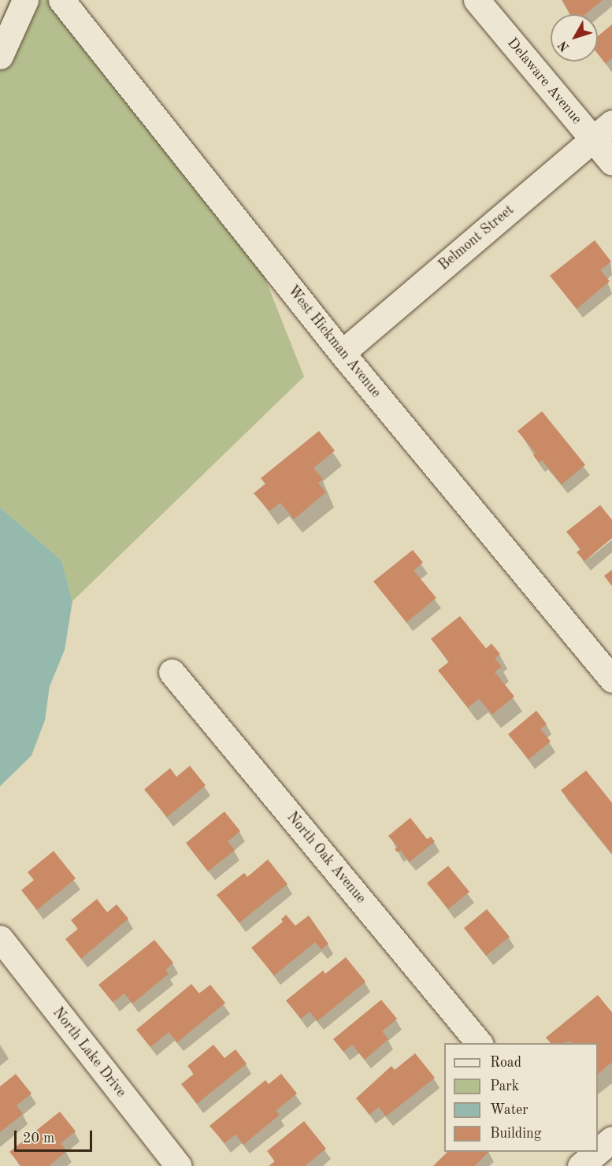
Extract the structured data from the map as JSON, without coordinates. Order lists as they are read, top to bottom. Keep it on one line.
{"streets":{"street":["Delaware Avenue","Belmont Street","West Hickman Avenue","North Oak Avenue","North Lake Drive"]},"crossings":[["Delaware Avenue","Belmont Street"],["Belmont Street","West Hickman Avenue"]],"legend":["Road","Park","Water","Building"],"scale_bar":"20 m","north":"bottom left"}
